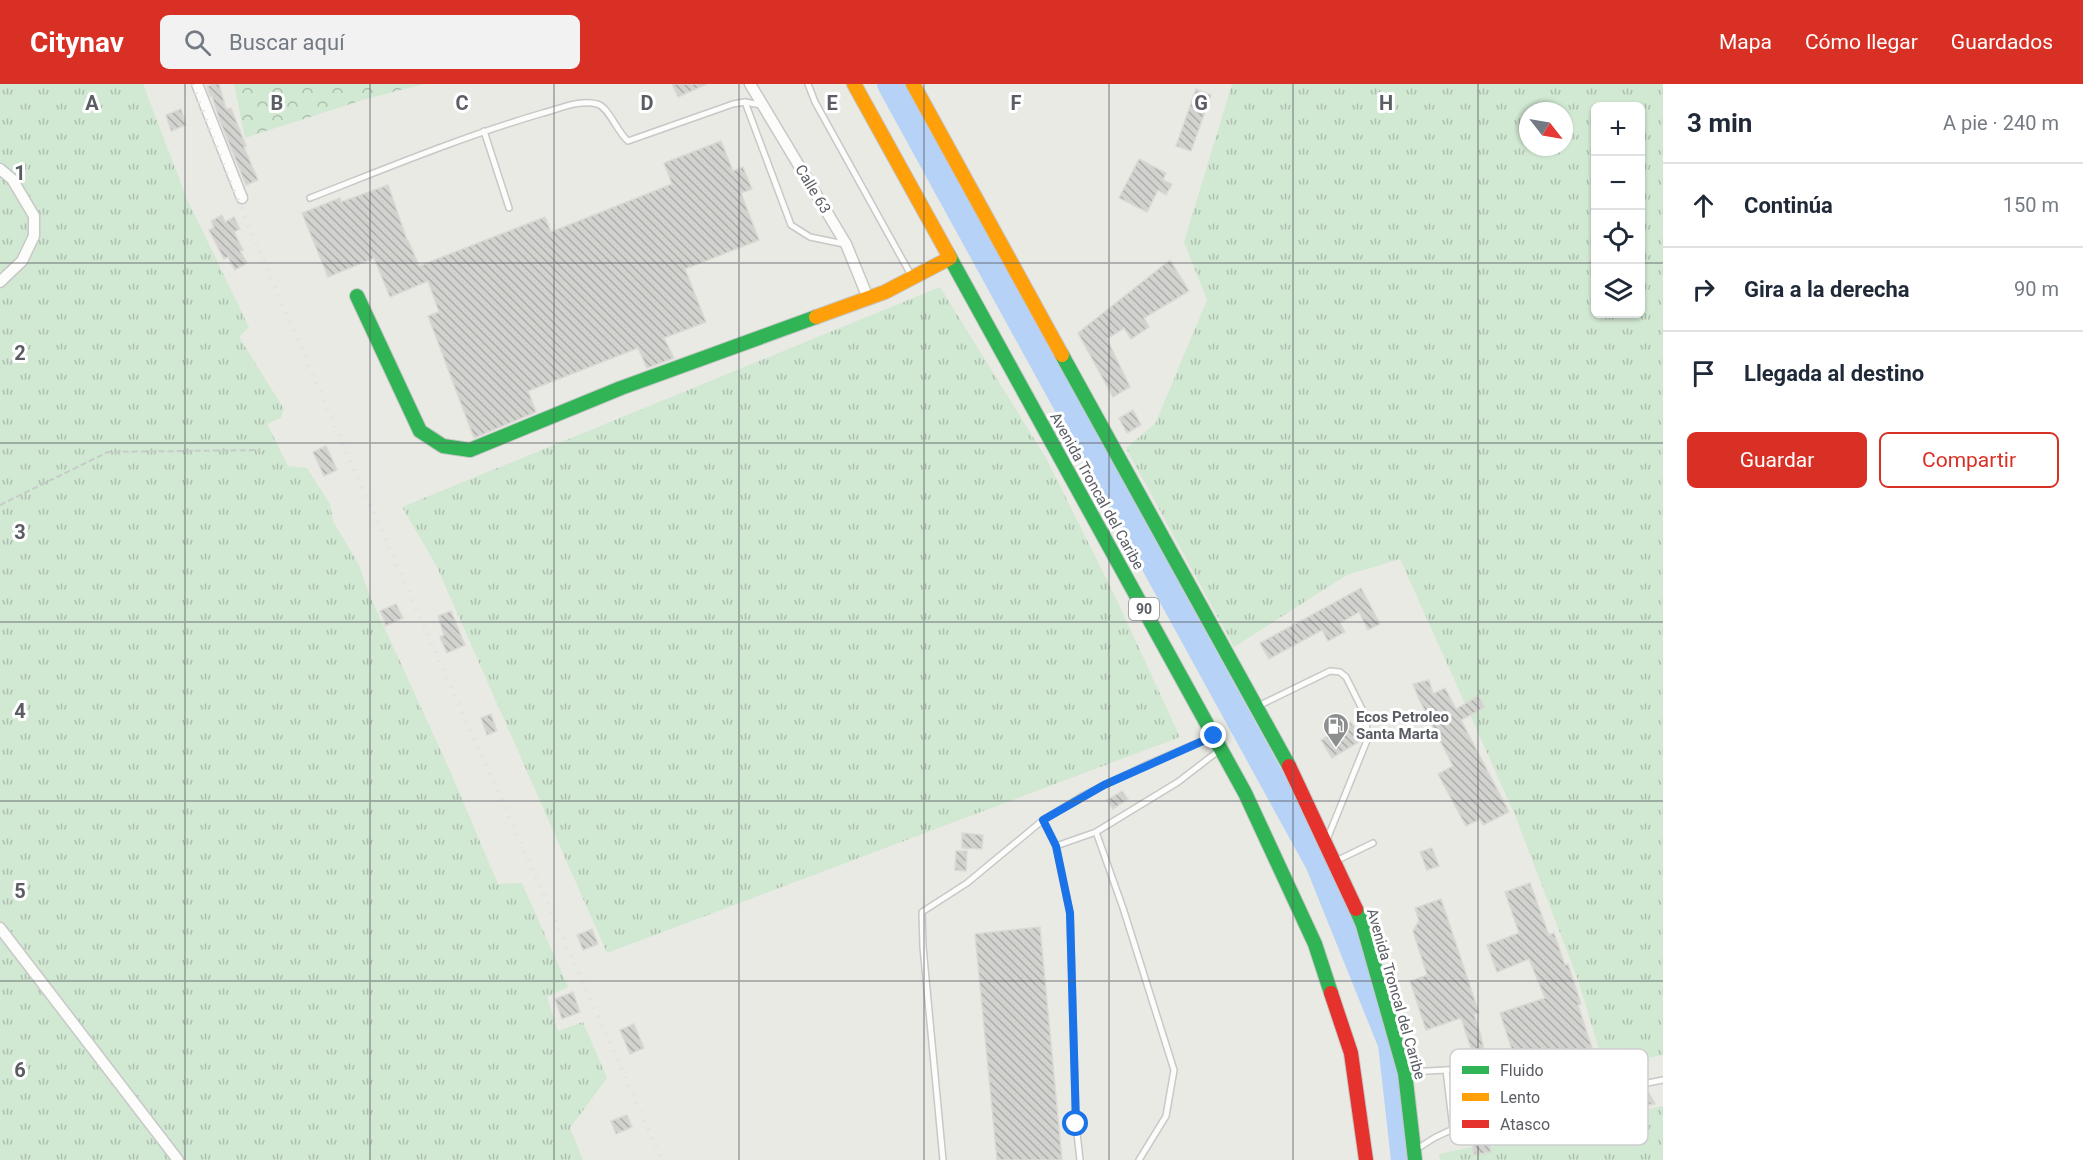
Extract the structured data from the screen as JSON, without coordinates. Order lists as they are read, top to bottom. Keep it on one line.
{"streets":{"main road":["Avenida Troncal del Caribe","90"],"street":["Calle 63"]},"places":{"fuel station":["Ecos Petroleo Santa Marta"]},"legend":["Fluido","Lento","Atasco"],"north":"bottom right","page":{"header":"Citynav","search":"Buscar aquí","nav":["Mapa","Cómo llegar","Guardados"],"heading":["3 min","A pie · 240 m"],"map_buttons":["+","−"],"list":[["Continúa","150 m"],["Gira a la derecha","90 m"],"Llegada al destino"],"buttons":["Guardar","Compartir"]},"grid":{"columns":["A","B","C","D","E","F","G","H"],"rows":["1","2","3","4","5","6"]}}
